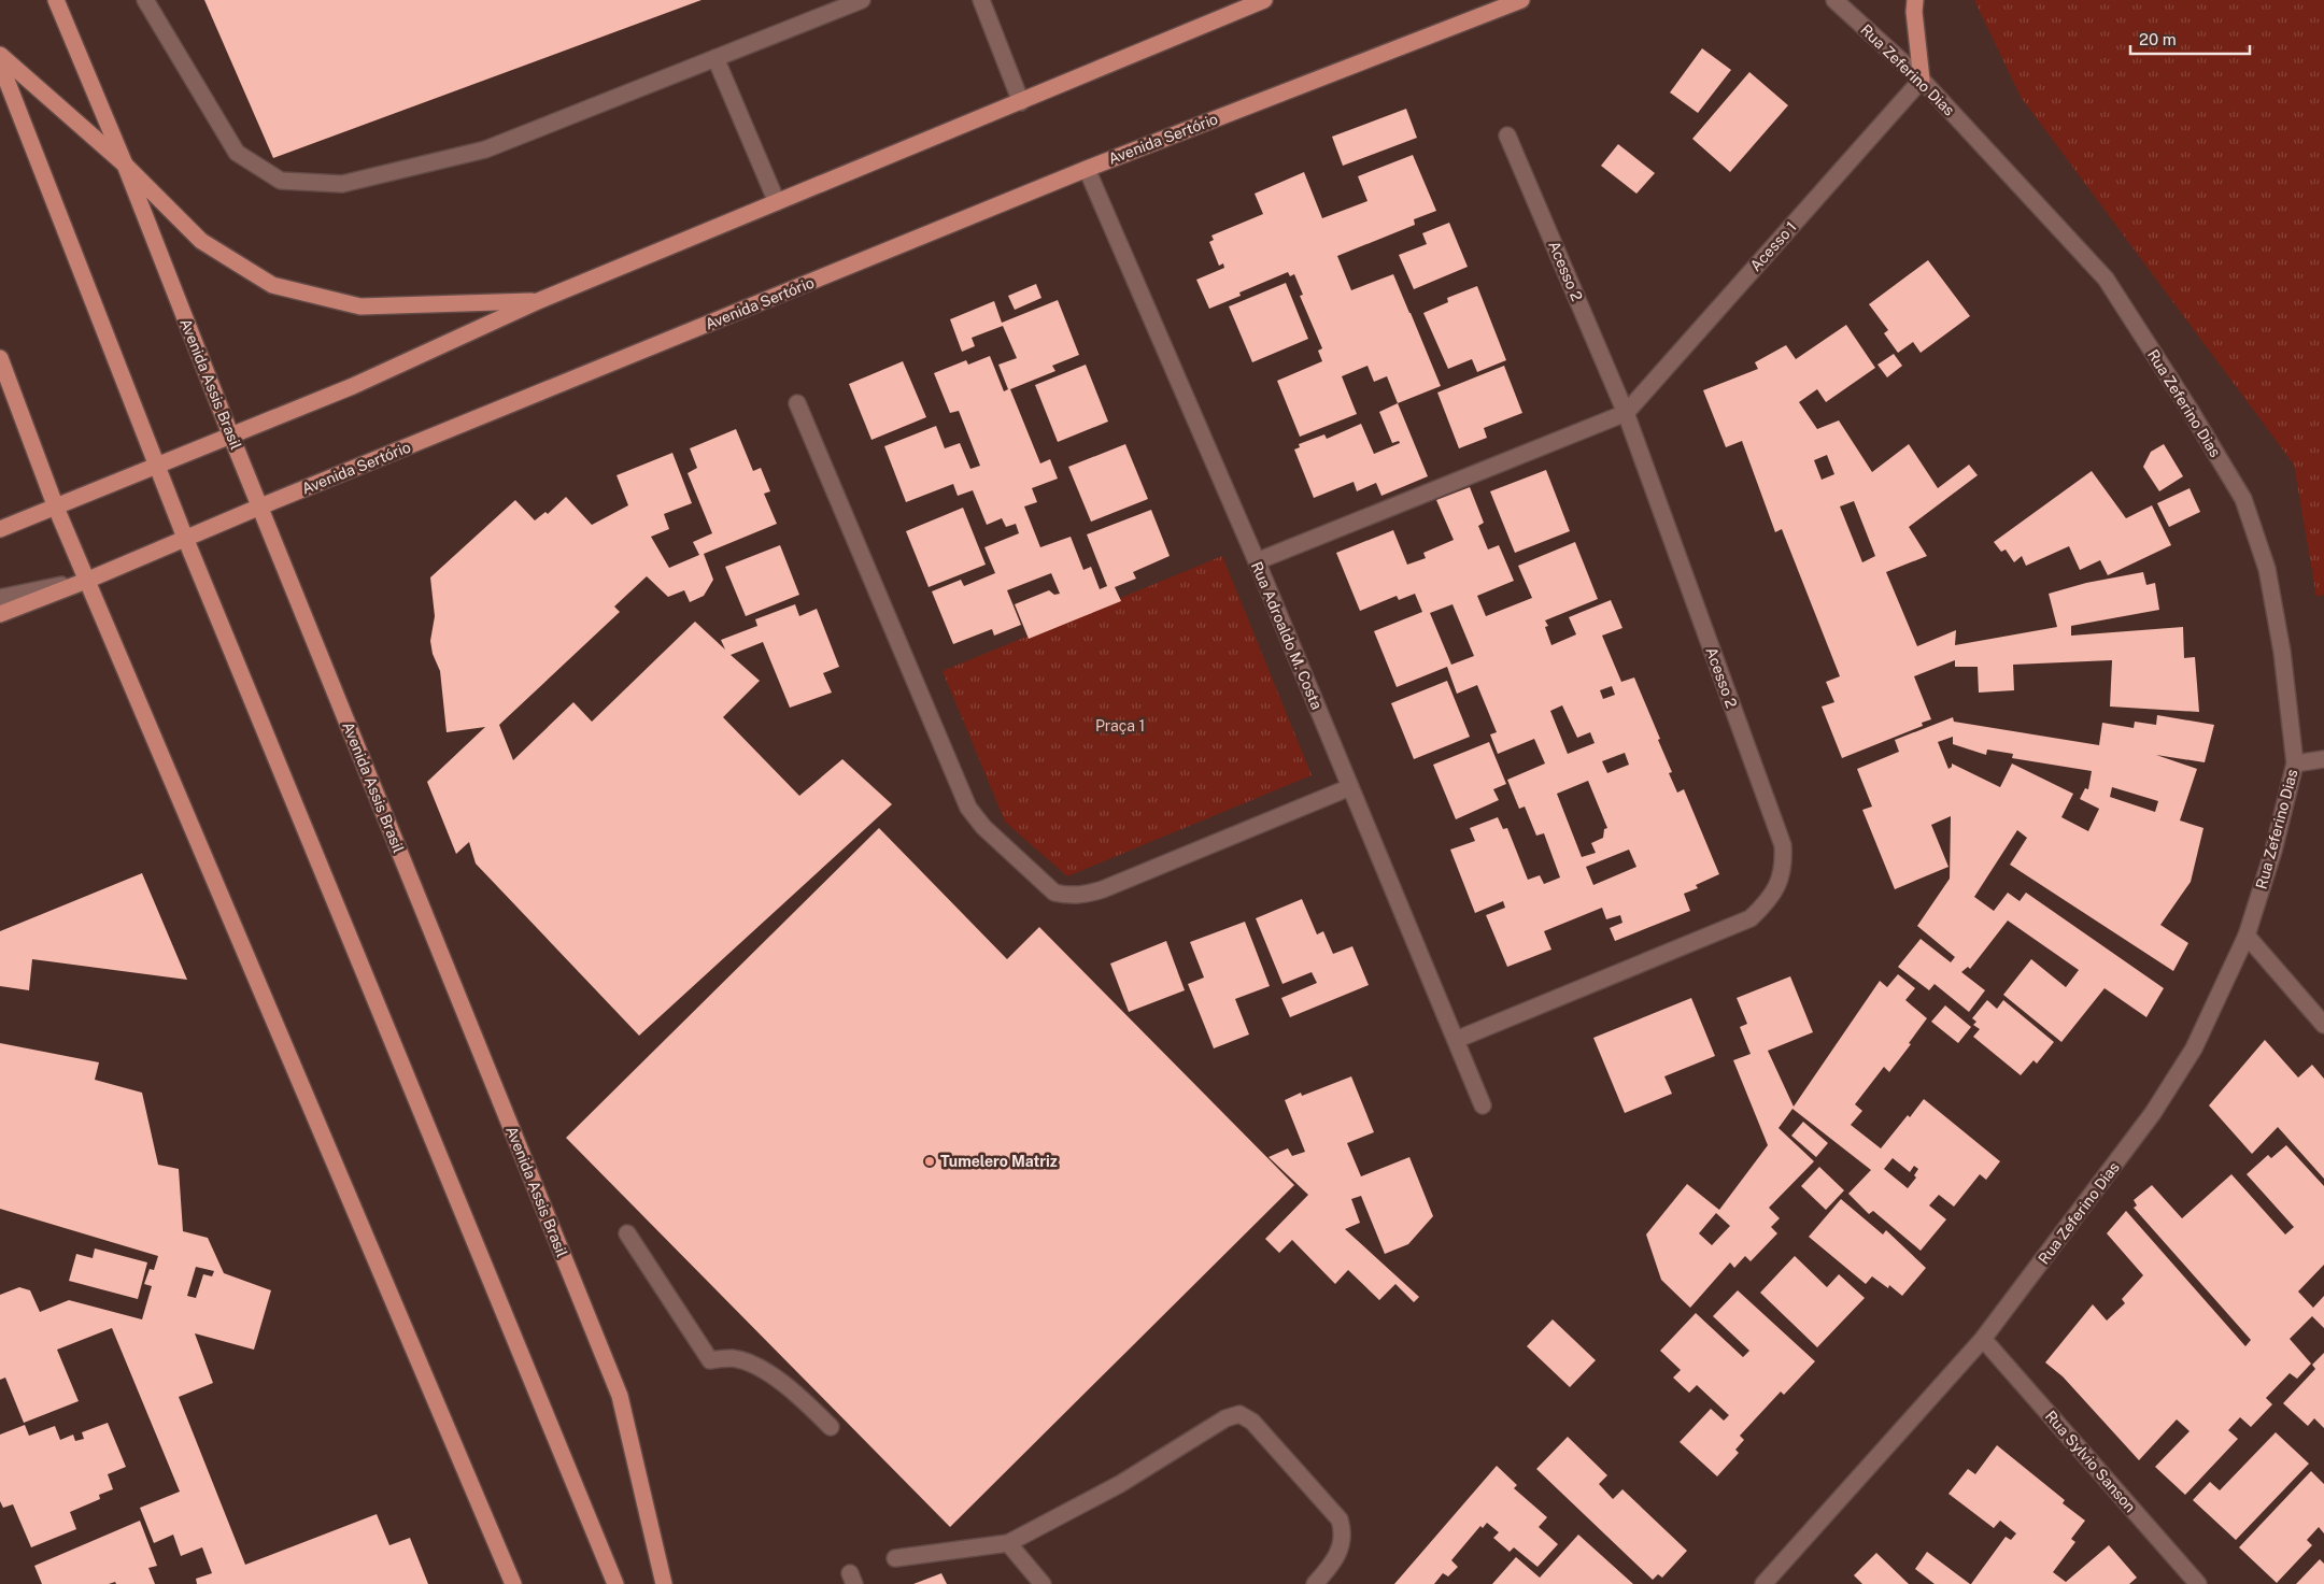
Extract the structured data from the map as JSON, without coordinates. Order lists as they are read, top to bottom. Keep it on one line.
{"streets":{"main road":["Avenida Sertório","Avenida Assis Brasil"],"street":["Rua Zeferino Dias","Acesso 1","Acesso 2","Rua Adroaldo M. Costa","Rua Sylvio Sanson"]},"crossings":[["Rua Zeferino Dias","Acesso 1"],["Rua Zeferino Dias","Rua Sylvio Sanson"],["Avenida Sertório","Avenida Assis Brasil"],["Avenida Sertório","Rua Adroaldo M. Costa"],["Acesso 1","Acesso 2"],["Acesso 2","Rua Adroaldo M. Costa"]],"parks":["Praça 1"],"places":["Tumelero Matriz"],"scale_bar":"20 m"}
